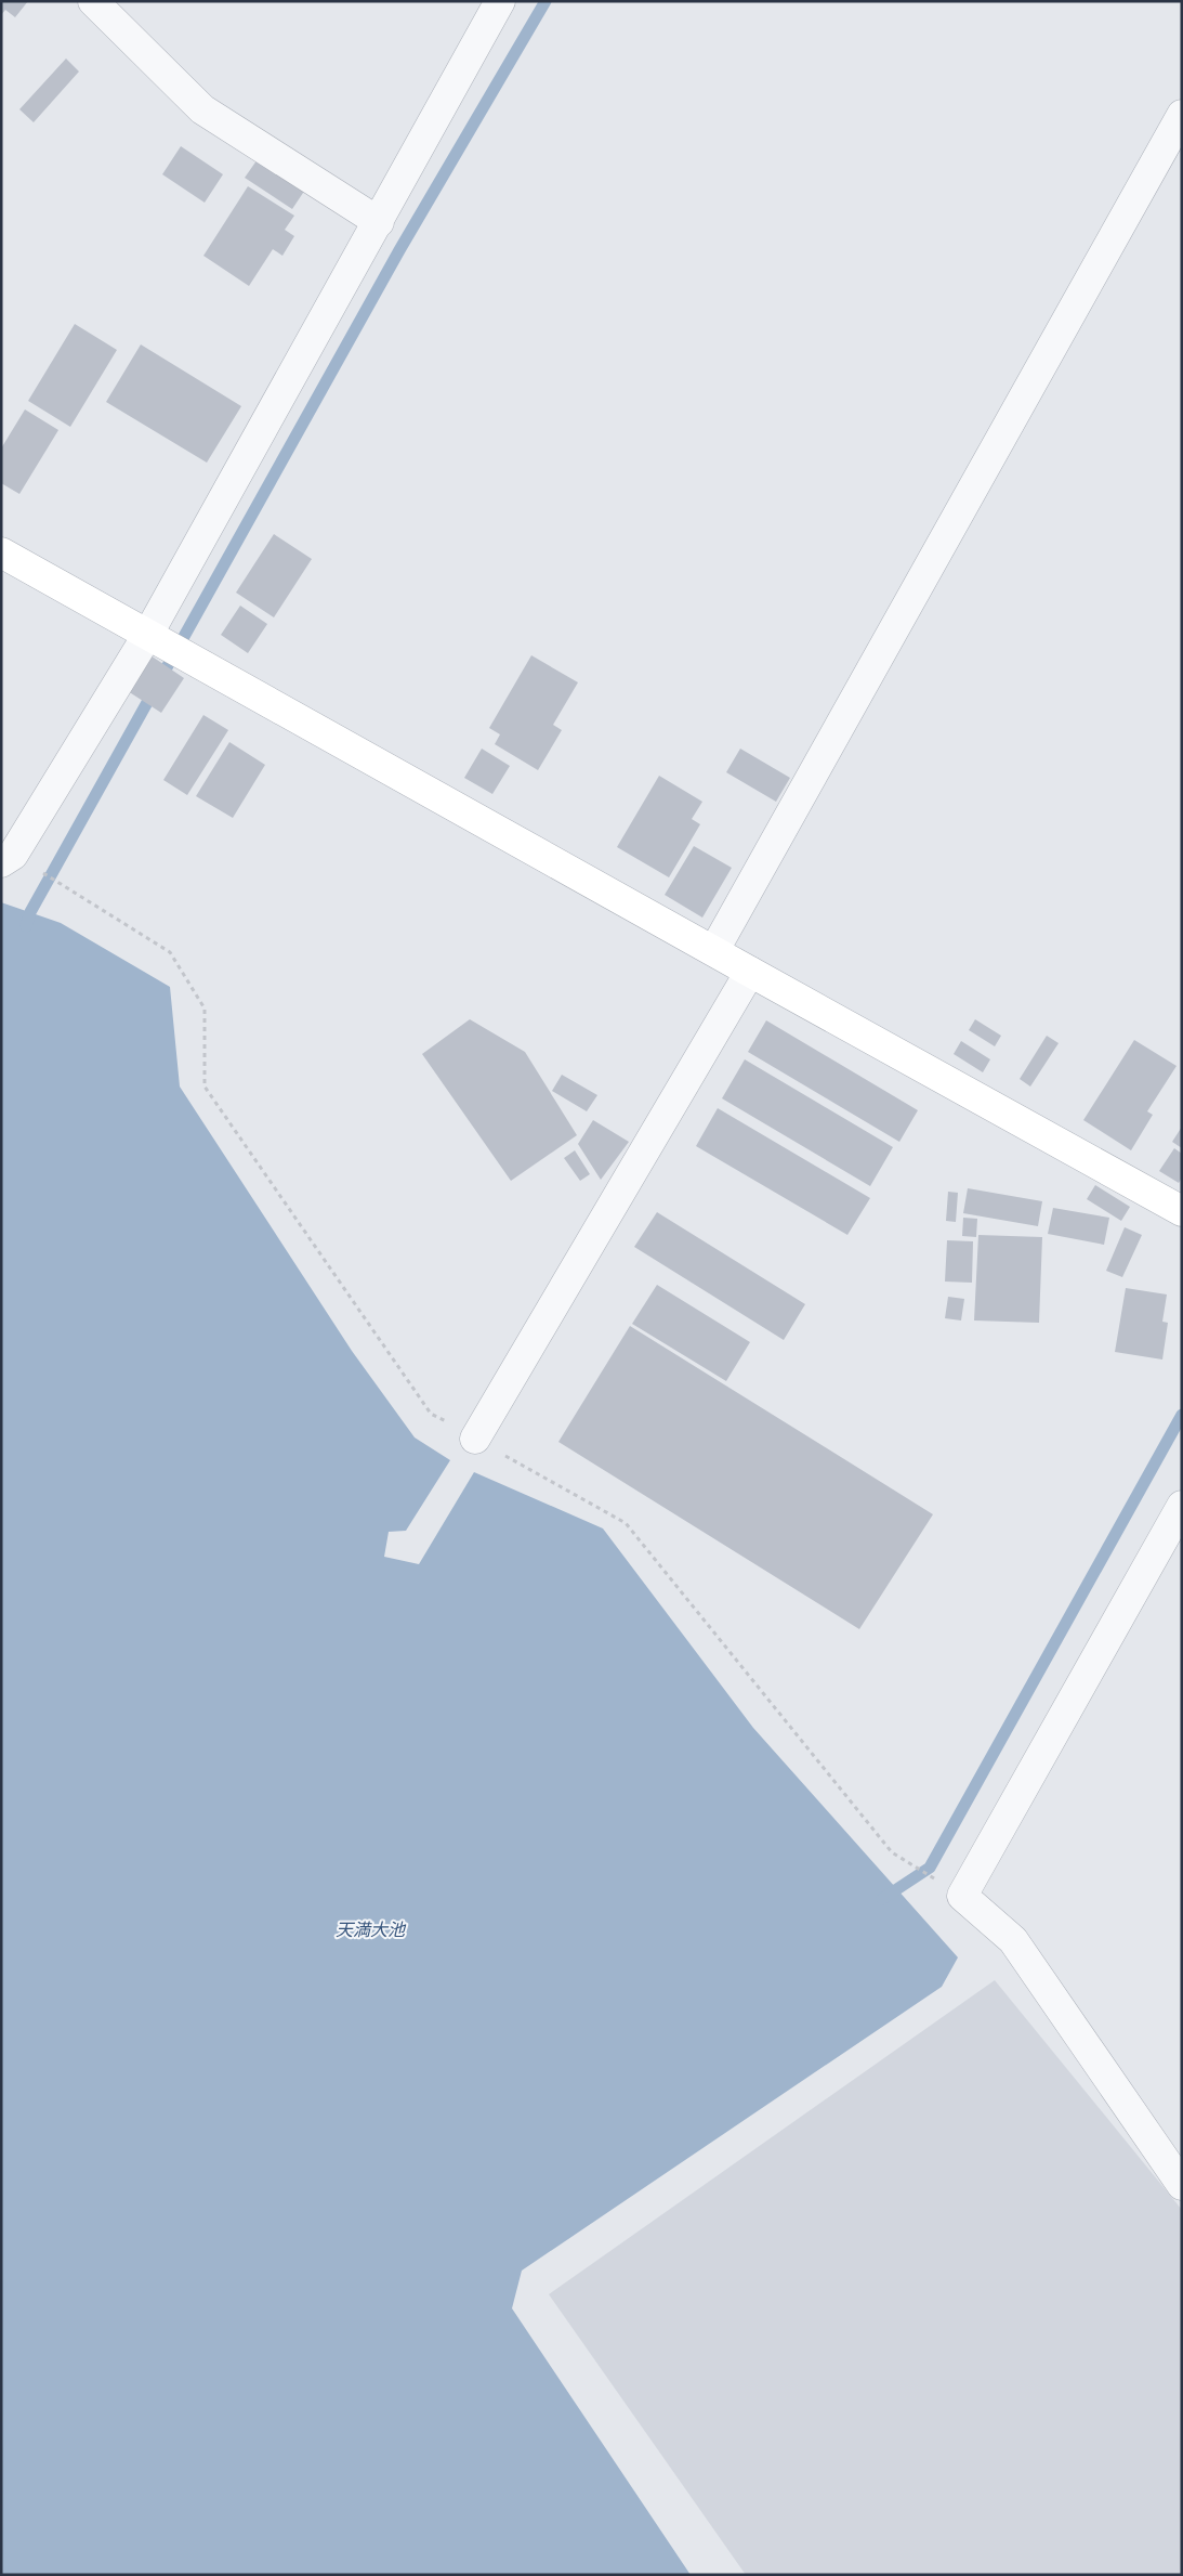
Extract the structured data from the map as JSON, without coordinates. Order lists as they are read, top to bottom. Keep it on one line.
{"water":["天満大池"]}
